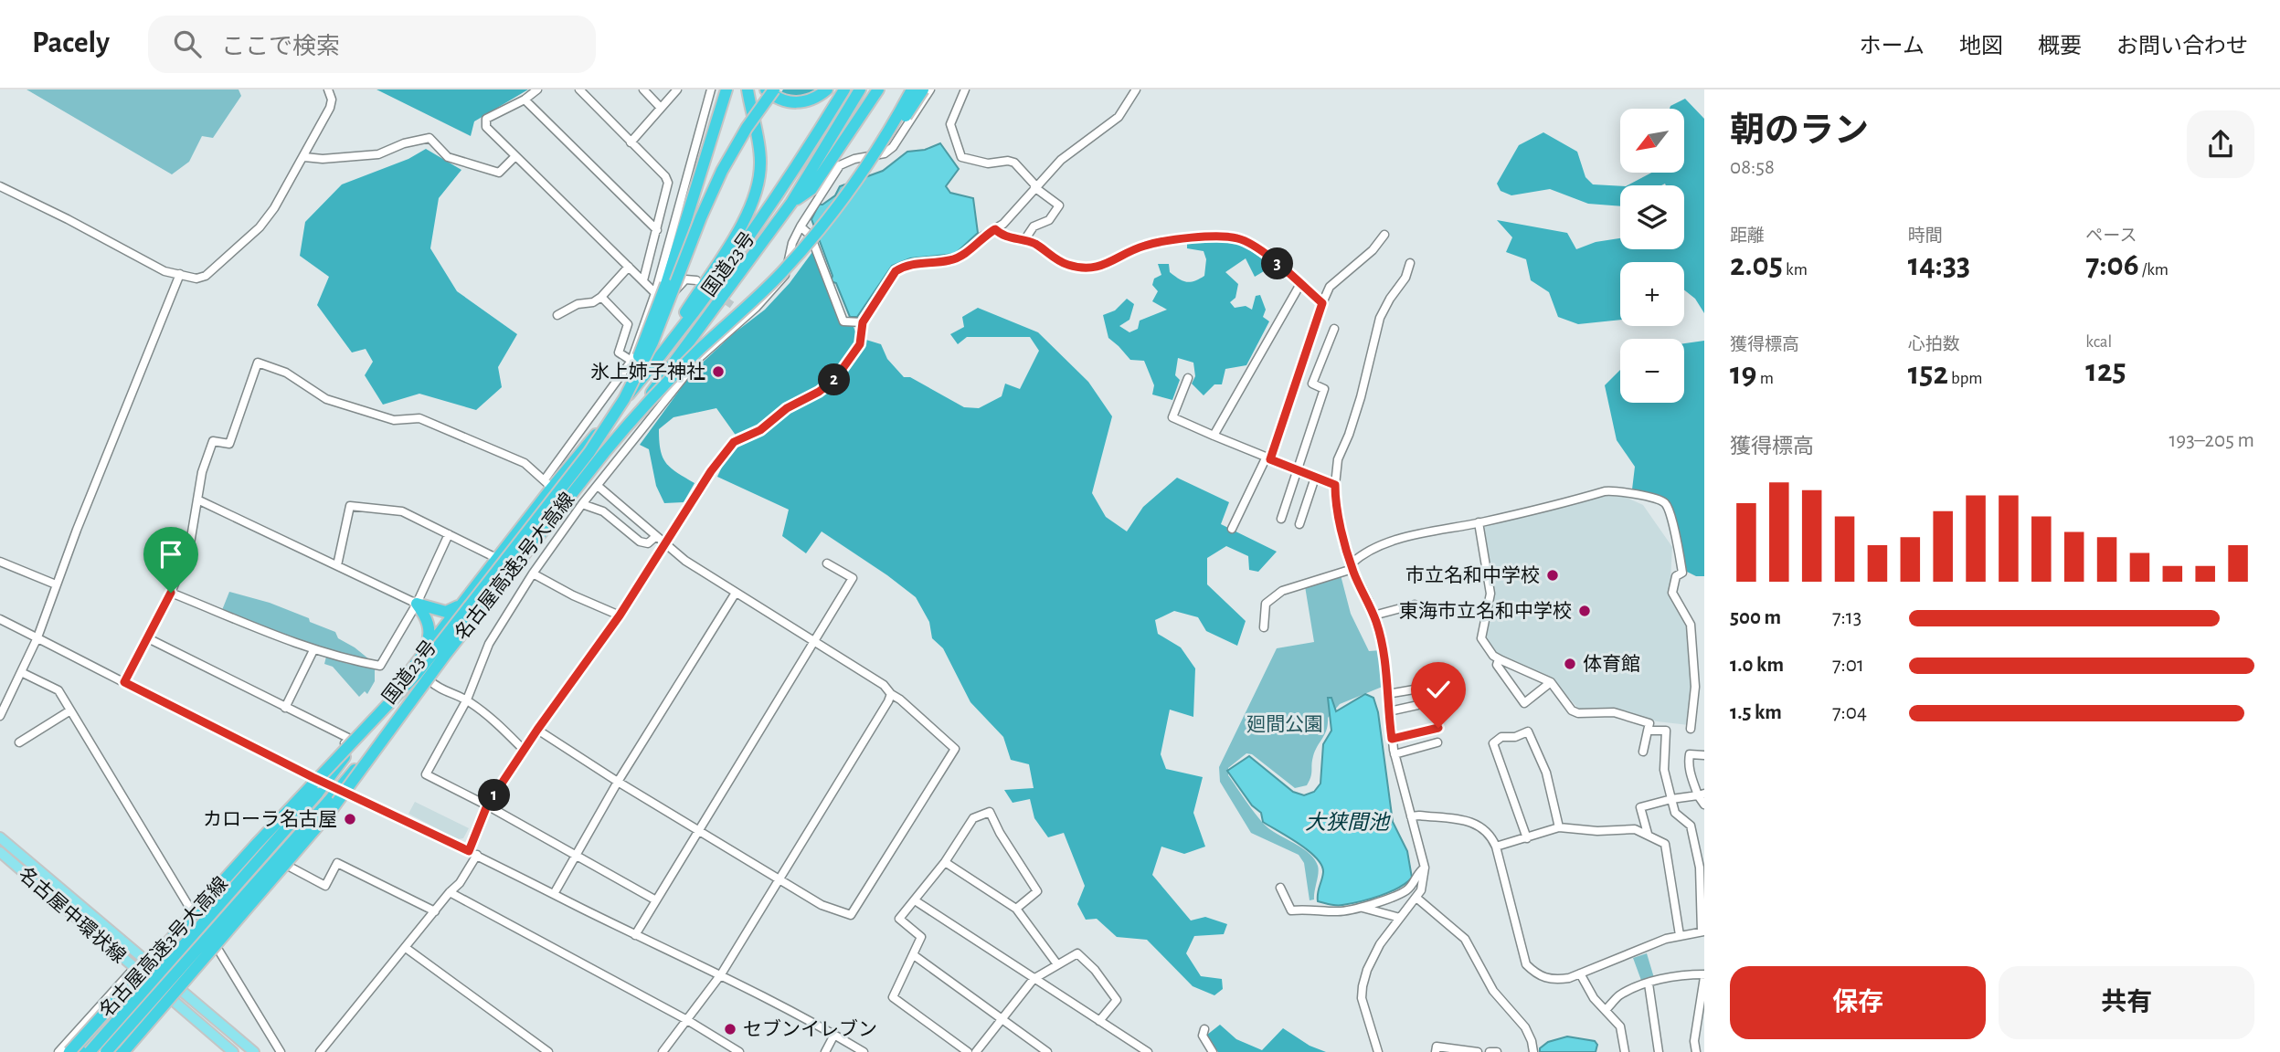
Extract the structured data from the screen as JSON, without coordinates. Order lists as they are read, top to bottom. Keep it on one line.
{"streets":{"highway":["国道23号","名古屋高速3号大高線"],"main road":["名古屋中環状線"]},"water":["大狭間池"],"parks":["廻間公園"],"places":["氷上姉子神社","市立名和中学校","東海市立名和中学校","体育館","カローラ名古屋","セブンイレブン"],"north":"bottom left","page":{"header":"Pacely","search":"ここで検索","nav":["ホーム","地図","概要","お問い合わせ"],"heading":["朝のラン","08:58"],"map_buttons":["+","−"],"stats":[["距離","2.05 km"],["時間","14:33"],["ペース","7:06 /km"],["獲得標高","19 m"],["心拍数","152 bpm"],["kcal","125"]],"pins":["3","2","1"],"chart":["獲得標高","193–205 m"],"list":[{"name":"500 m","note":"7:13"},{"name":"1.0 km","note":"7:01"},{"name":"1.5 km","note":"7:04"}],"buttons":["保存","共有"]}}
